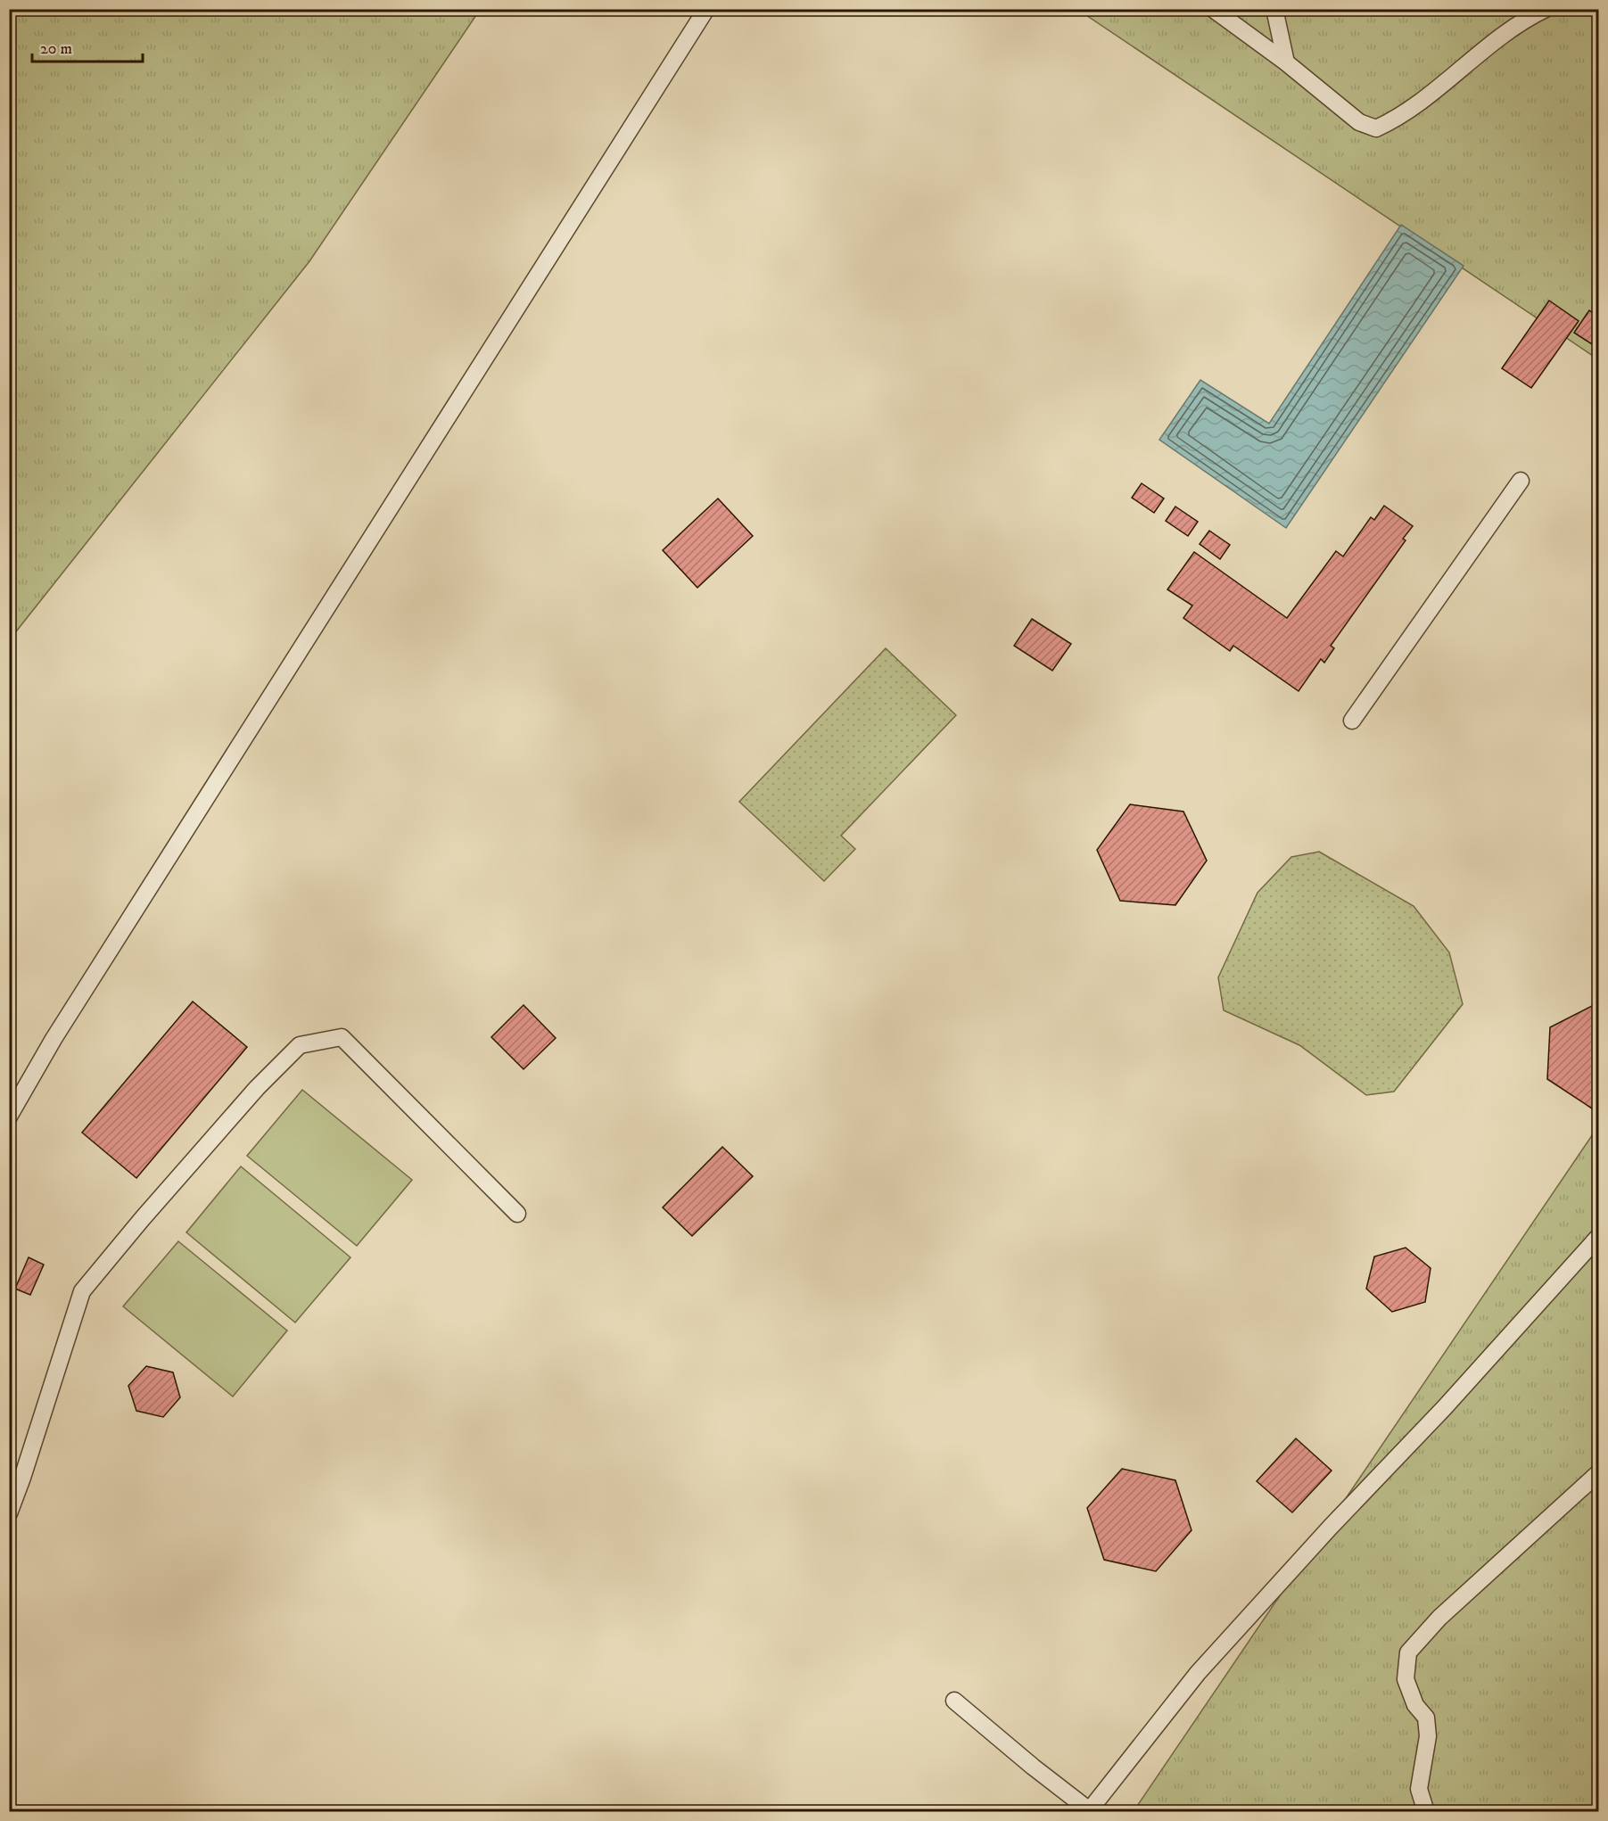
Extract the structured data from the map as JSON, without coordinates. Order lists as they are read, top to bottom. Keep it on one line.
{"scale_bar":"20 m"}
